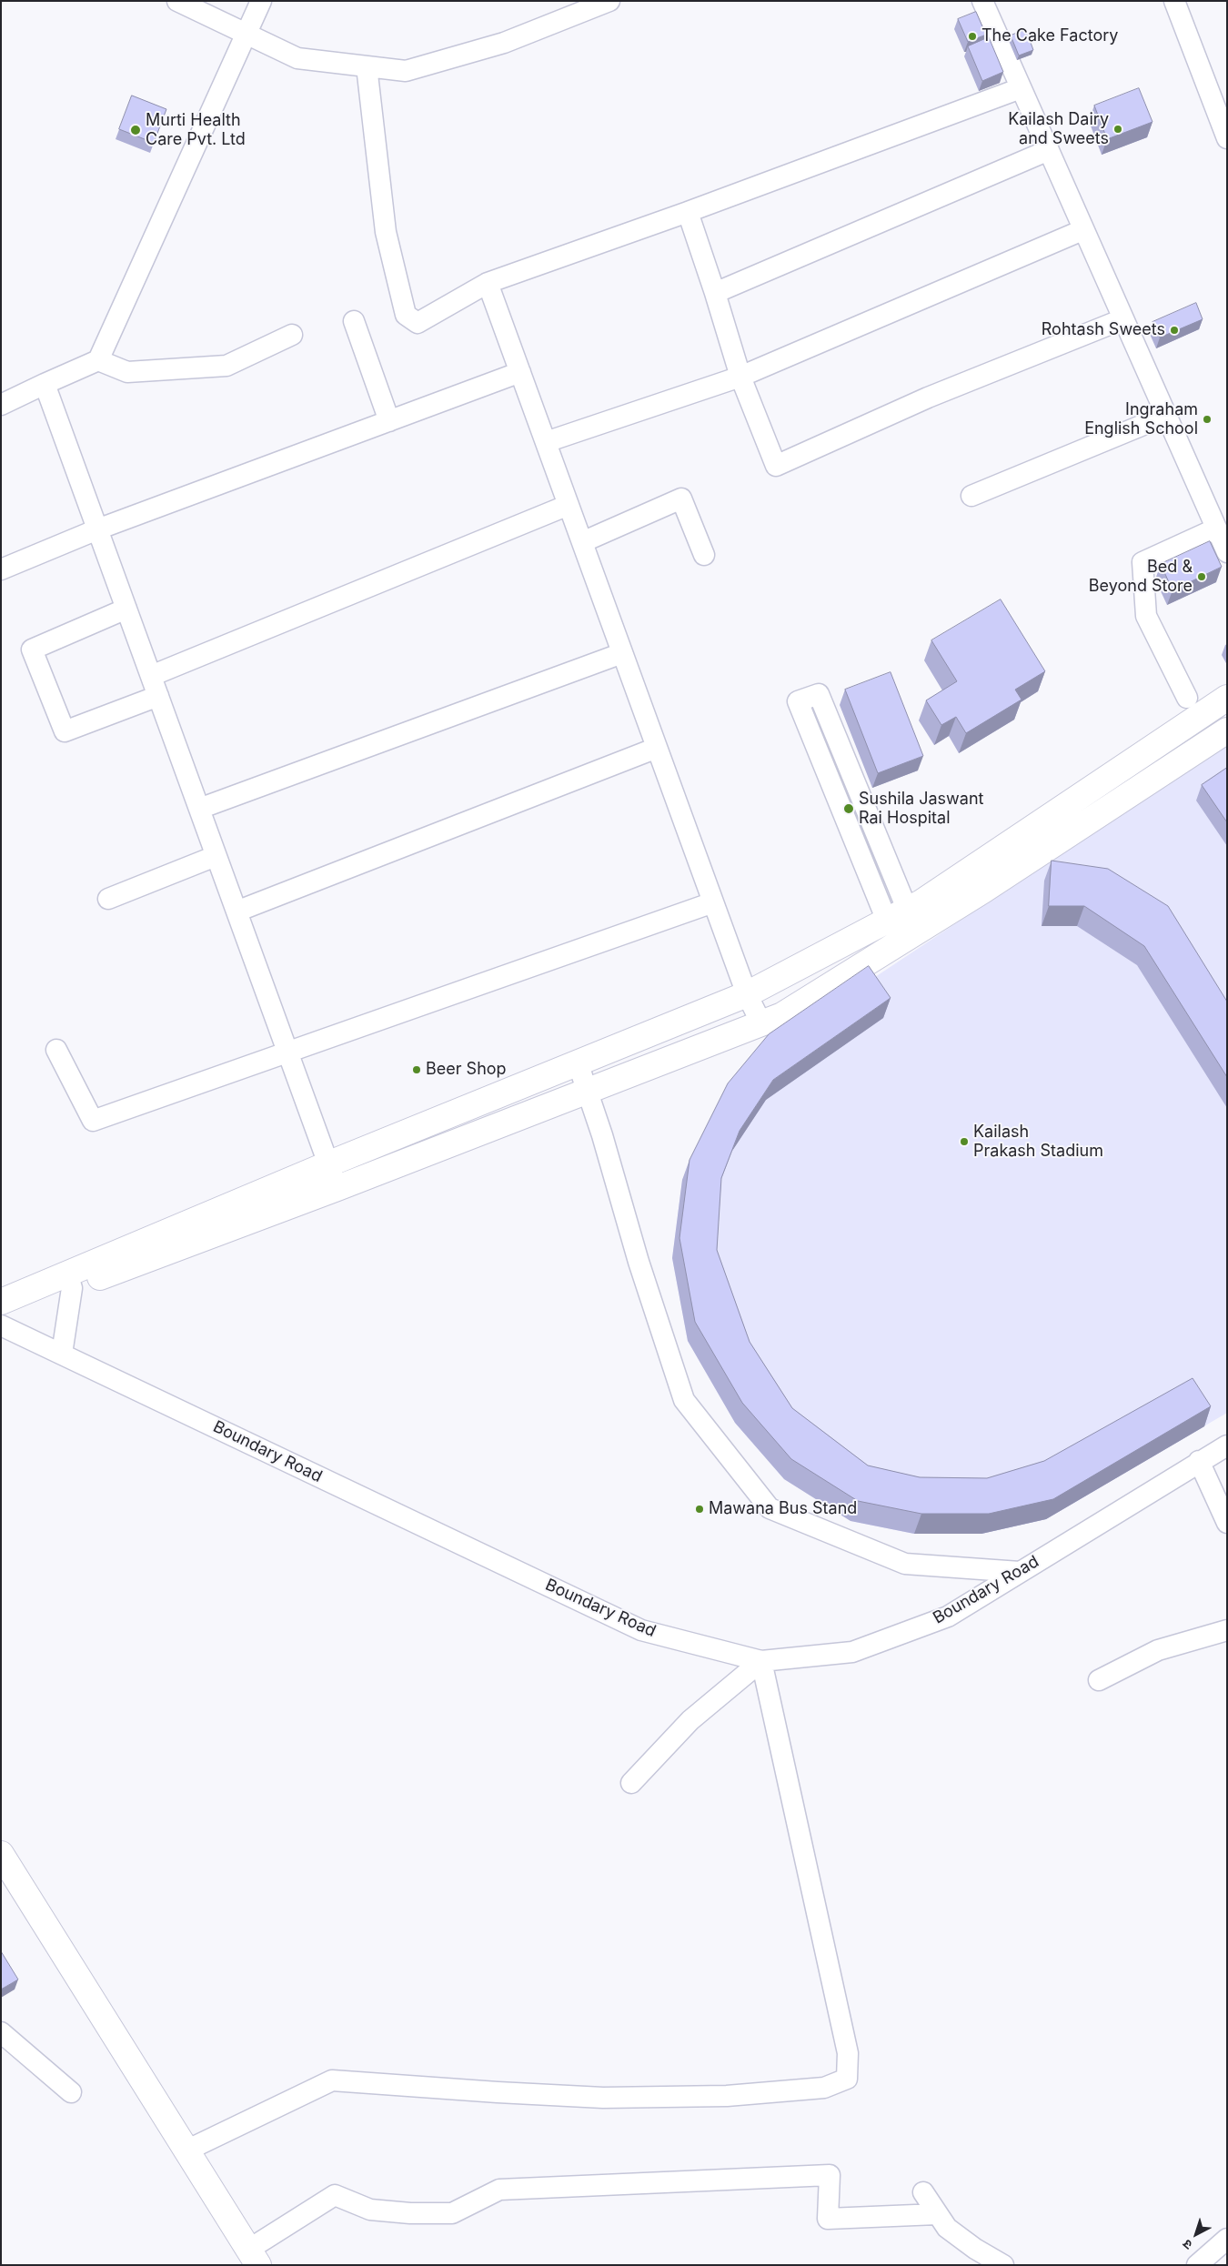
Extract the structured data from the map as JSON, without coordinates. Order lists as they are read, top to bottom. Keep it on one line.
{"streets":{"street":["Boundary Road"]},"places":["The Cake Factory","Kailash Dairy and Sweets","Murti Health Care Pvt. Ltd","Rohtash Sweets","Ingraham English School","Bed & Beyond Store","Sushila Jaswant Rai Hospital","Beer Shop","Kailash Prakash Stadium","Mawana Bus Stand"],"north":"bottom left"}
